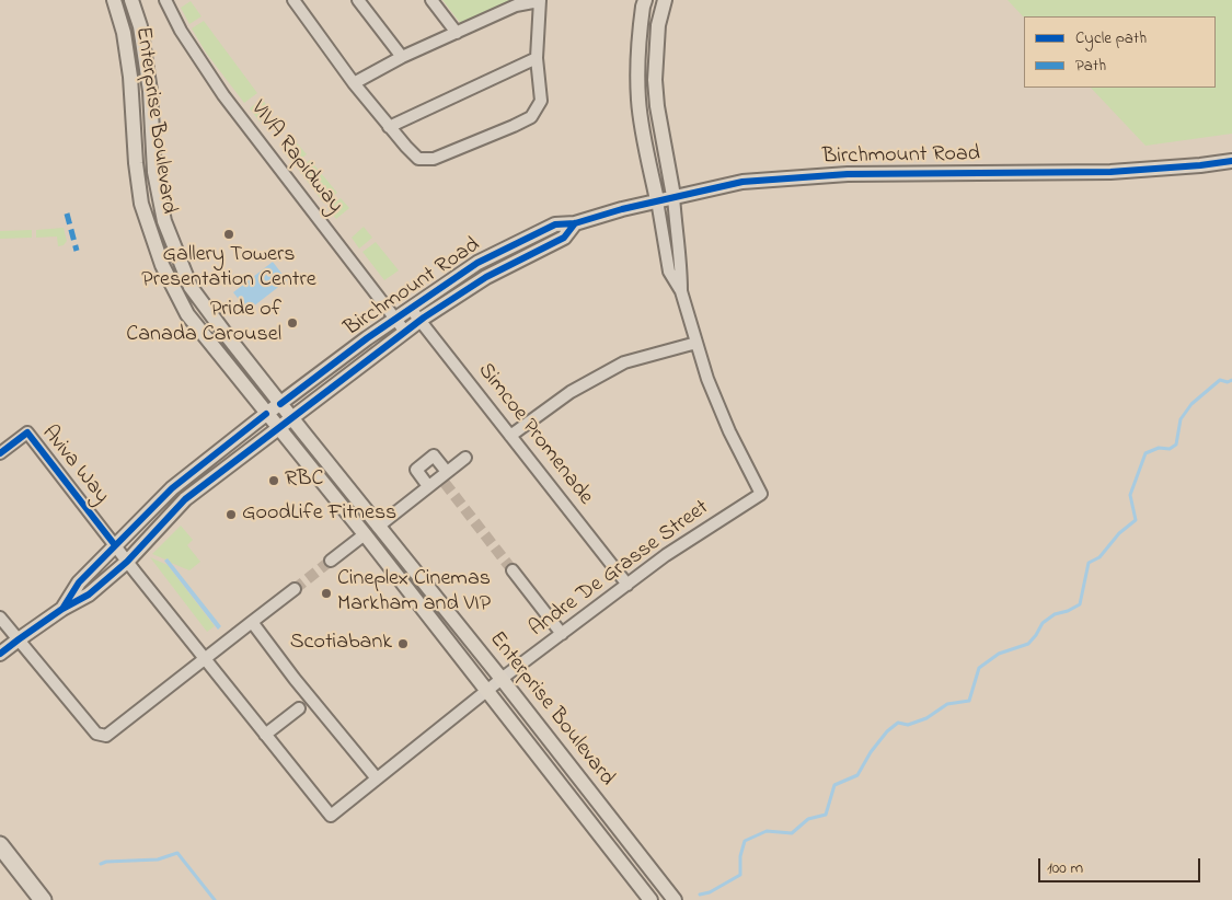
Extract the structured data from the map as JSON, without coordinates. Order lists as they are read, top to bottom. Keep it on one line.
{"streets":{"main road":["Enterprise Boulevard","Birchmount Road"],"street":["VIVA Rapidway","Simcoe Promenade","Aviva Way","Andre De Grasse Street"]},"crossings":[["Enterprise Boulevard","Birchmount Road"],["Enterprise Boulevard","Andre De Grasse Street"],["Birchmount Road","VIVA Rapidway"],["Birchmount Road","Simcoe Promenade"],["Birchmount Road","Aviva Way"],["Simcoe Promenade","Andre De Grasse Street"],["Aviva Way","Andre De Grasse Street"]],"places":["Gallery Towers Presentation Centre","Pride of Canada Carousel","RBC","GoodLife Fitness","Cineplex Cinemas Markham and VIP","Scotiabank"],"legend":["Cycle path","Path"],"scale_bar":"100 m"}
